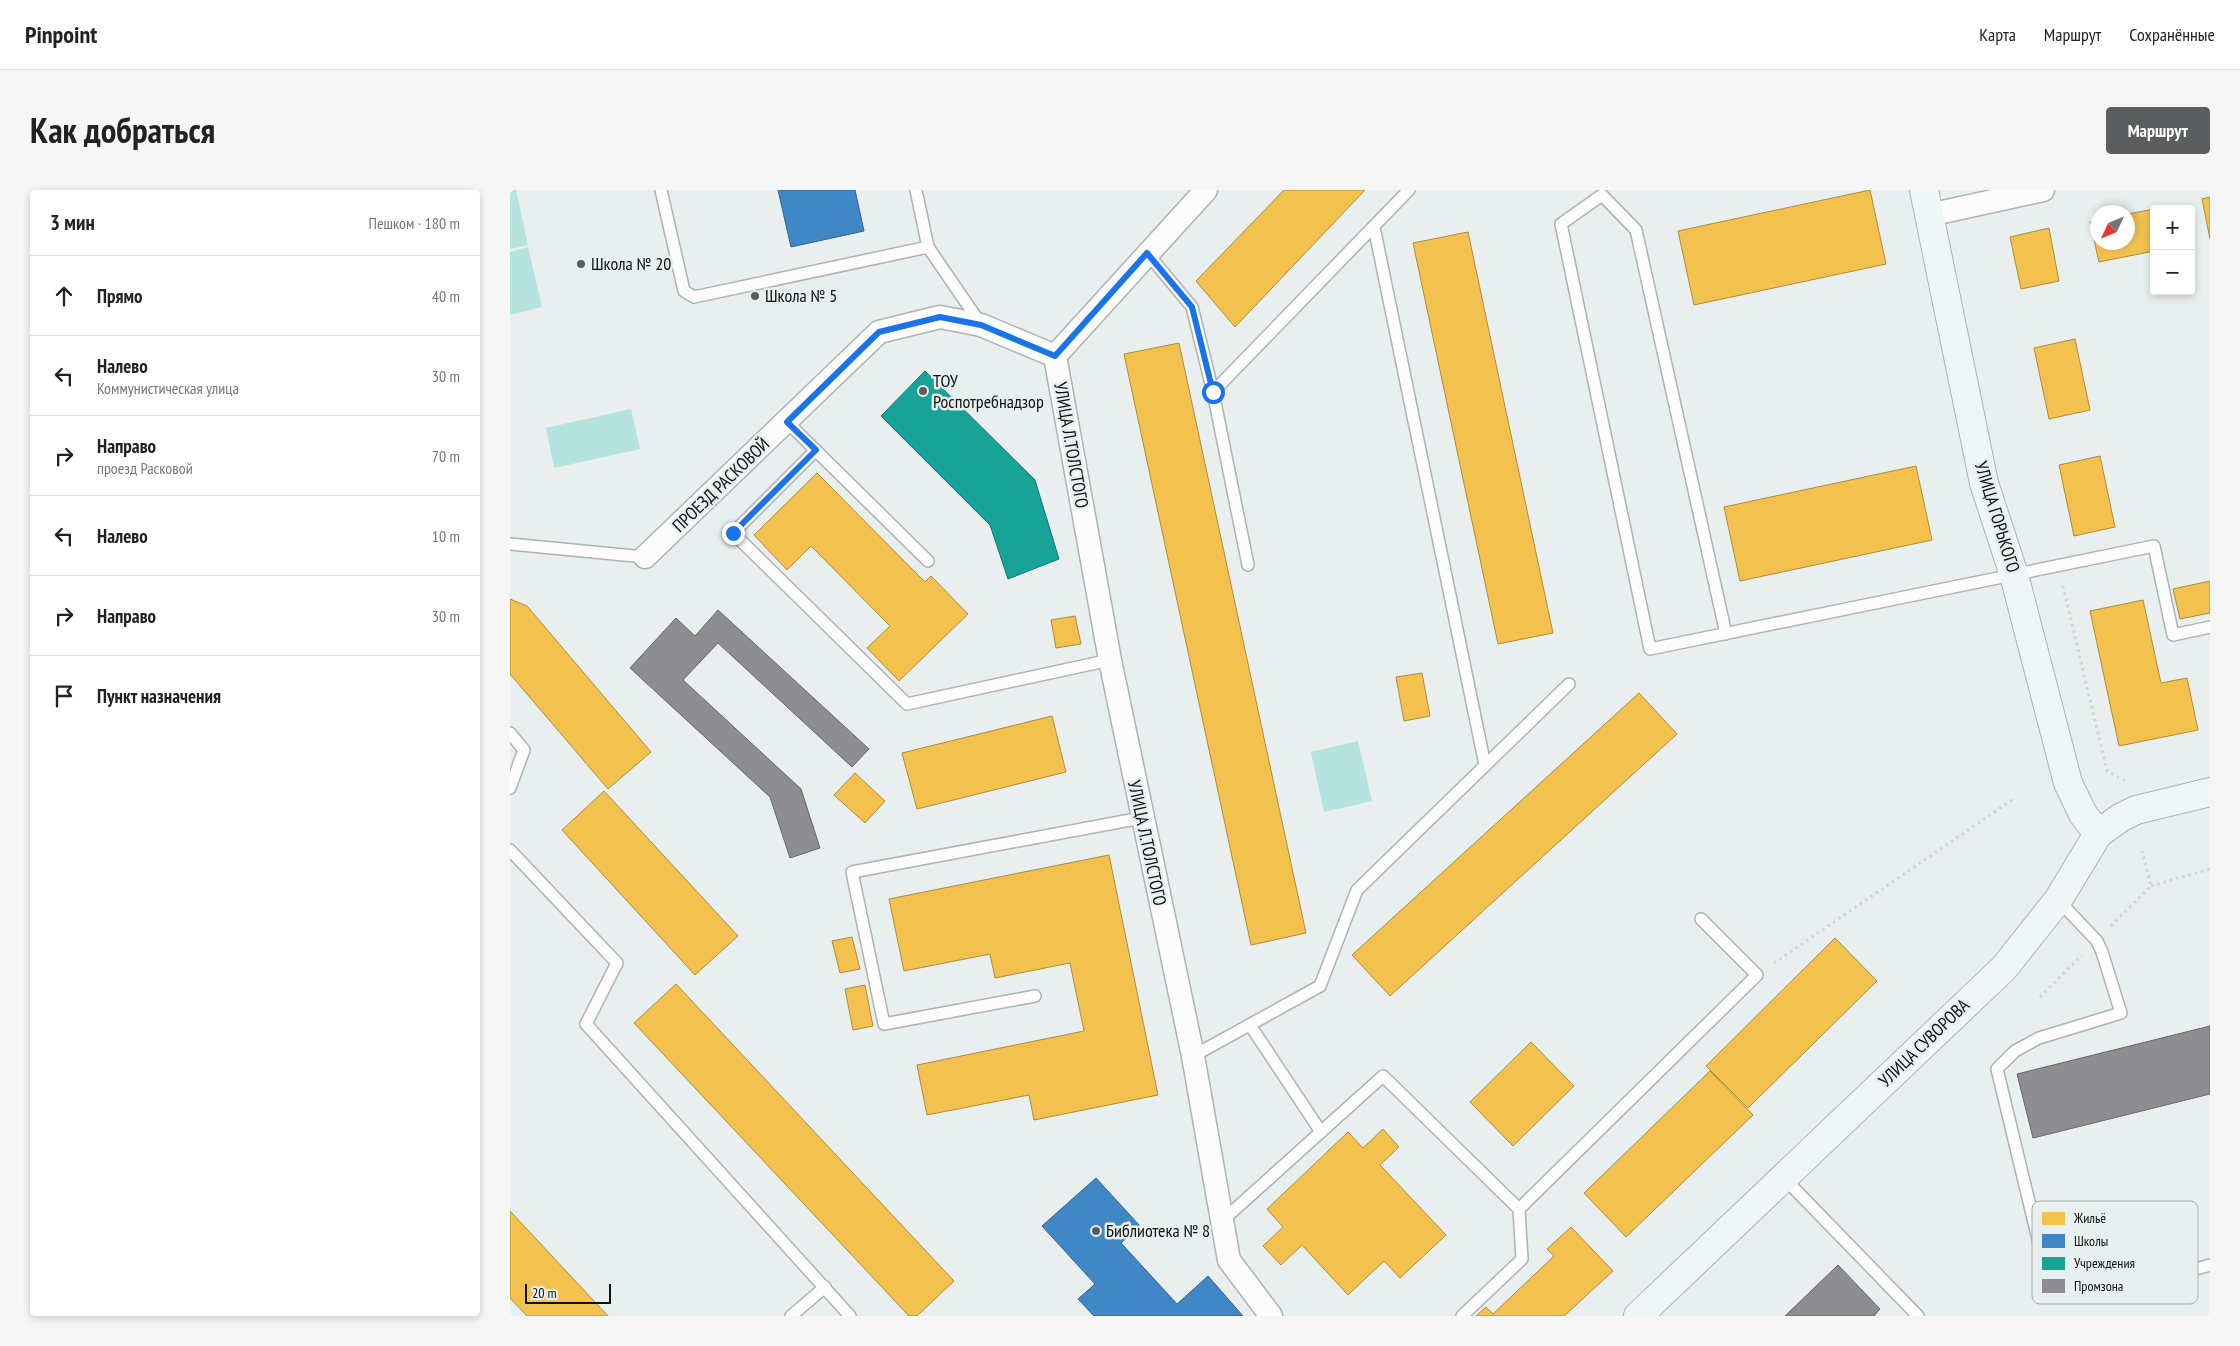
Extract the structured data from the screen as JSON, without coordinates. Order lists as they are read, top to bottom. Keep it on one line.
{"streets":{"main road":["УЛИЦА ГОРЬКОГО","УЛИЦА СУВОРОВА"],"street":["УЛИЦА Л.ТОЛСТОГО","ПРОЕЗД РАСКОВОЙ"]},"crossings":[["УЛИЦА Л.ТОЛСТОГО","ПРОЕЗД РАСКОВОЙ"],["УЛИЦА ГОРЬКОГО","УЛИЦА СУВОРОВА"]],"places":["Школа № 20","Школа № 5","ТОУ Роспотребнадзор","Библиотека № 8"],"legend":["Жильё","Школы","Учреждения","Промзона"],"scale_bar":"20 m","north":"bottom left","page":{"header":"Pinpoint","nav":["Карта","Маршрут","Сохранённые"],"title":"Как добраться","buttons":"Маршрут","heading":["3 мин","Пешком · 180 m"],"map_buttons":["+","−"],"list":[["Прямо","40 m"],["Налево","Коммунистическая улица","30 m"],["Направо","проезд Расковой","70 m"],["Налево","10 m"],["Направо","30 m"],"Пункт назначения"],"scale":"20 m"}}
